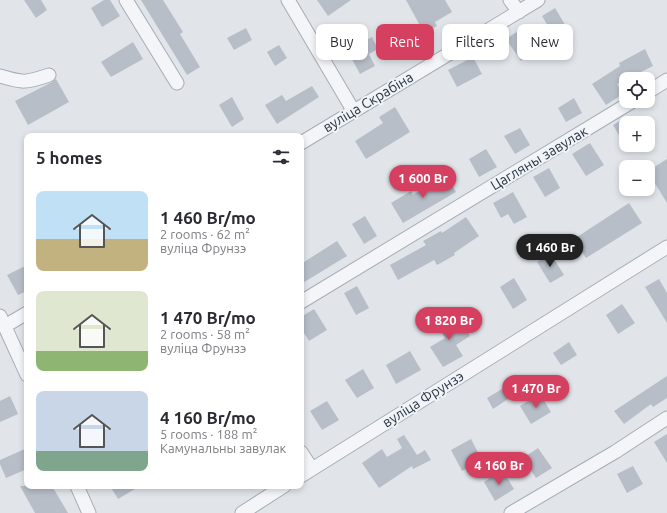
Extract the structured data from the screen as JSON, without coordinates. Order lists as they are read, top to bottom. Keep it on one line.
{"streets":{"street":["вуліца Скрабіна","Цагляны завулак","вуліца Фрунзэ"]},"page":{"chip":["Buy","Rent","Filters","New"],"map_buttons":["+","−"],"heading":"5 homes","price":["1 600 Br","1 460 Br","1 820 Br","1 470 Br","4 160 Br"],"list":[{"name":"1 460 Br/mo","note":"2 rooms · 62 m² · вуліца Фрунзэ"},{"name":"1 470 Br/mo","note":"2 rooms · 58 m² · вуліца Фрунзэ"},{"name":"4 160 Br/mo","note":"5 rooms · 188 m² · Камунальны завулак"}]}}
